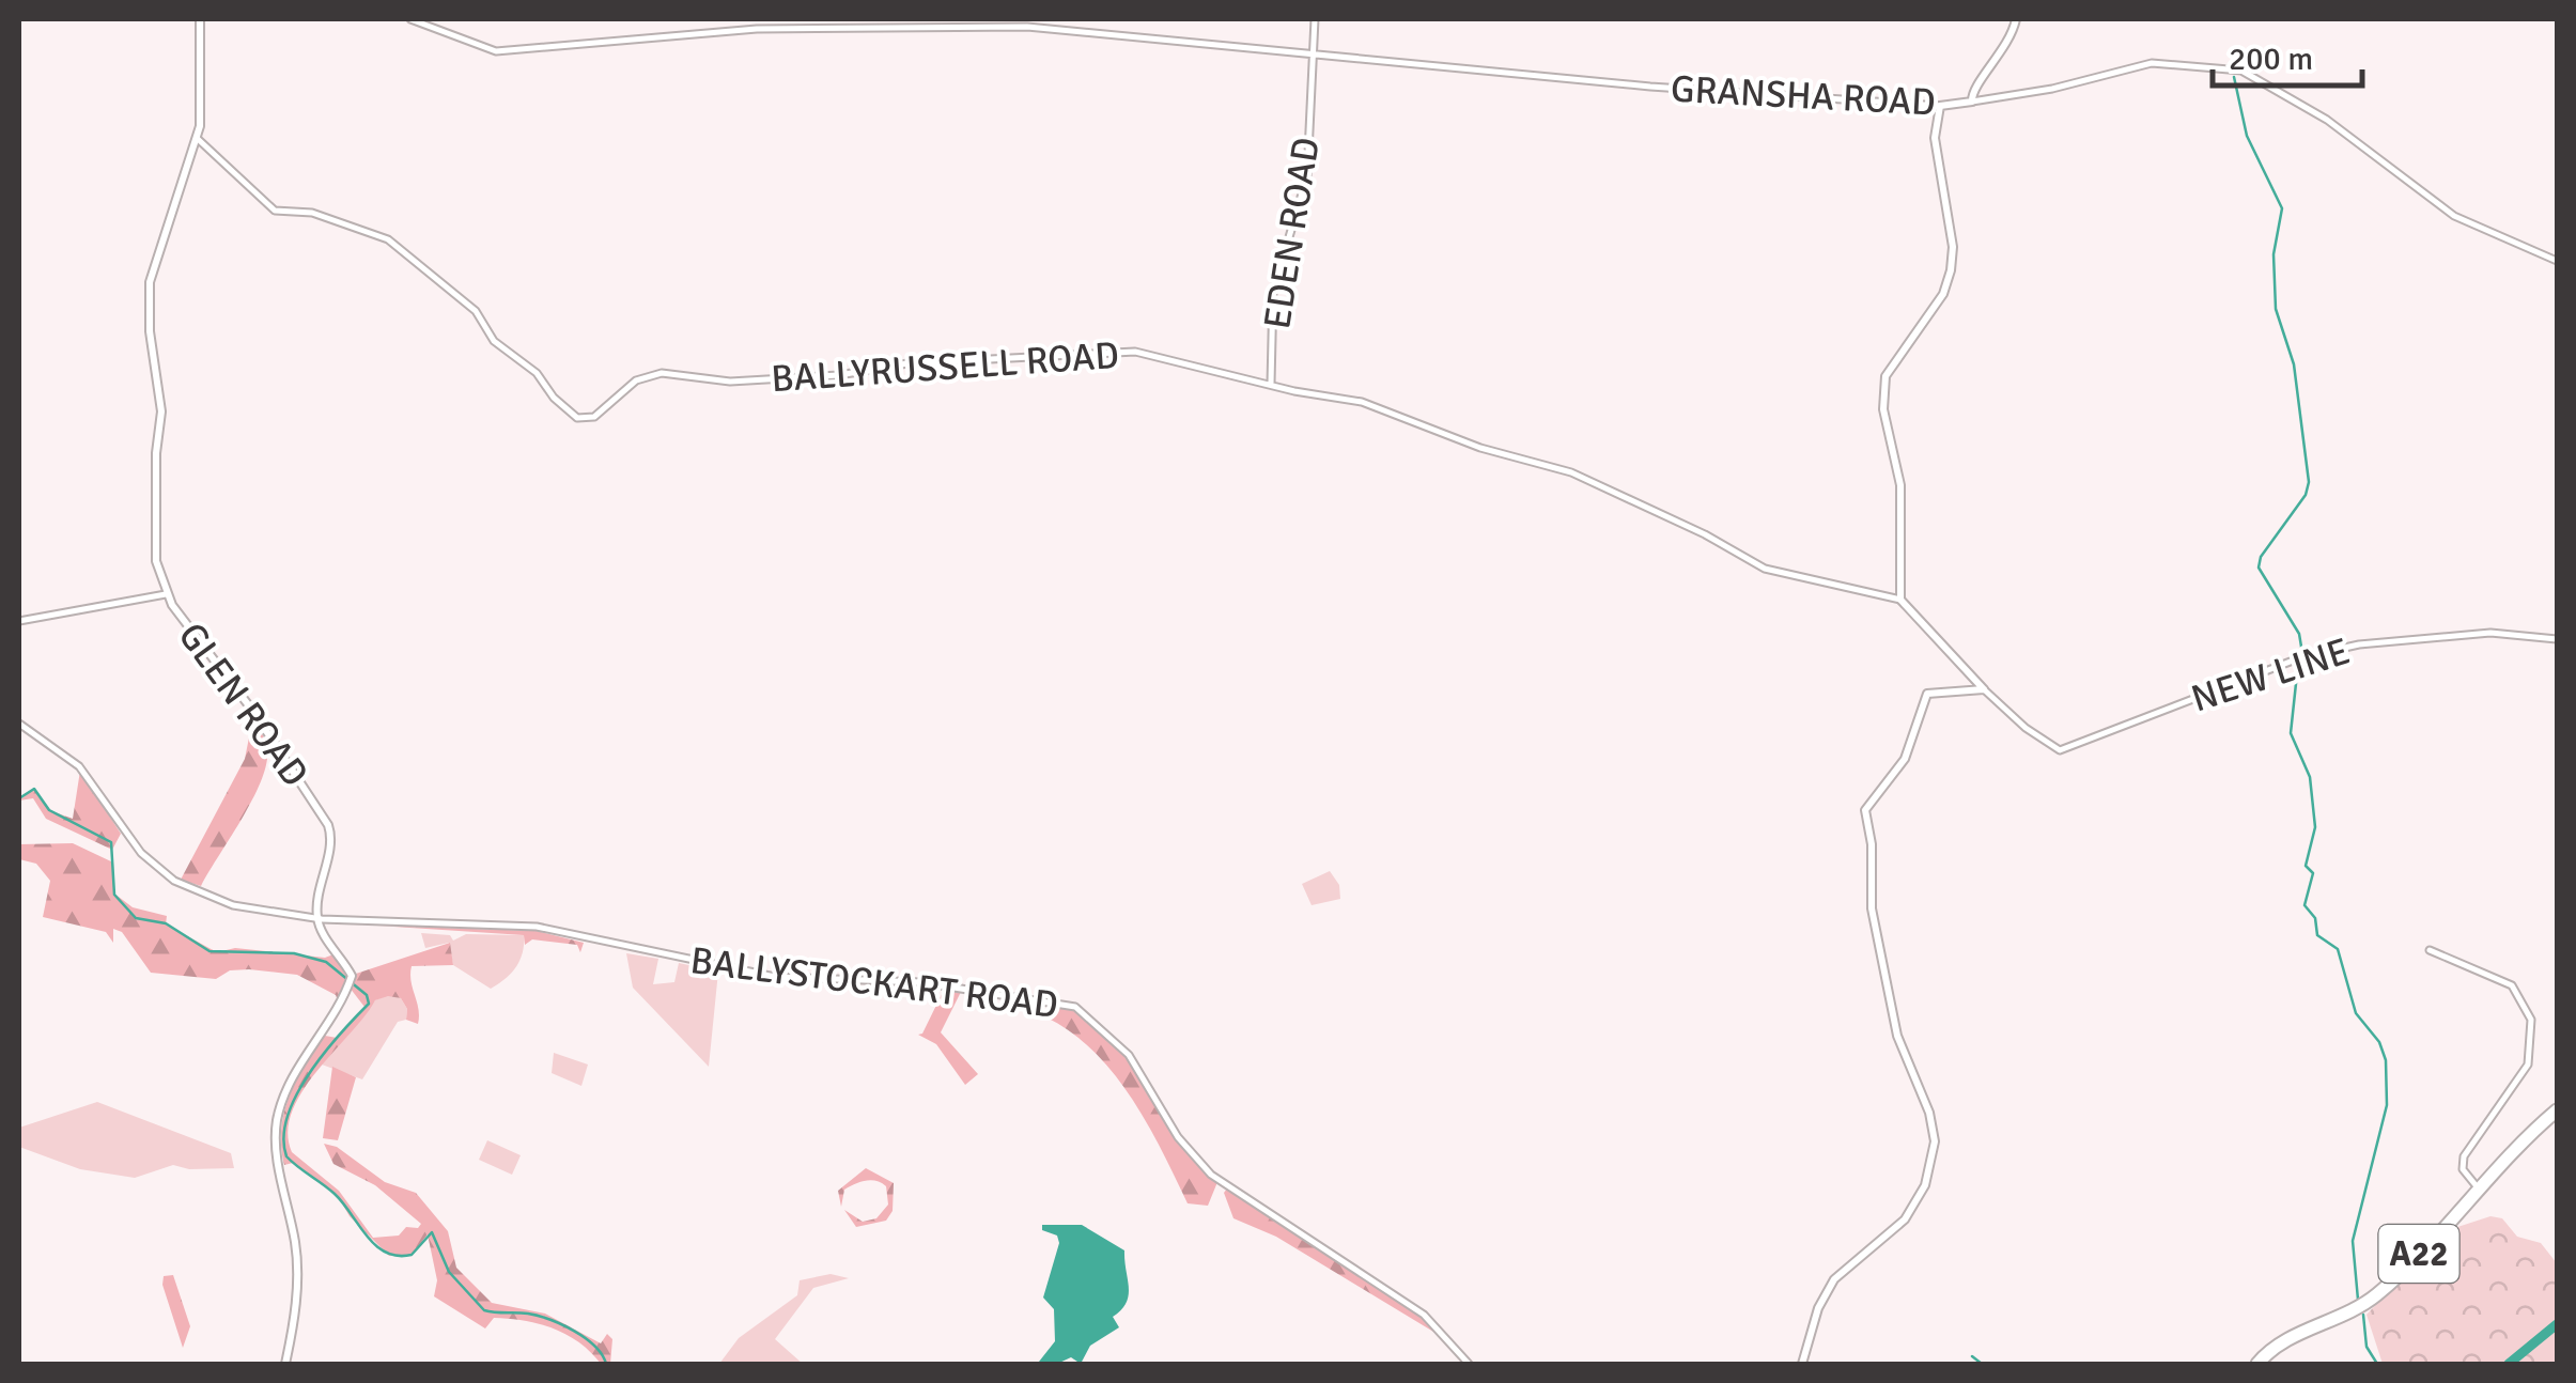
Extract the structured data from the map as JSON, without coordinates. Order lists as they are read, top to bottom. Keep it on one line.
{"streets":{"highway":["A22"],"street":["GRANSHA ROAD","EDEN ROAD","BALLYRUSSELL ROAD","NEW LINE","GLEN ROAD","BALLYSTOCKART ROAD"]},"crossings":[["GRANSHA ROAD","EDEN ROAD"],["EDEN ROAD","BALLYRUSSELL ROAD"],["BALLYRUSSELL ROAD","GLEN ROAD"],["GLEN ROAD","BALLYSTOCKART ROAD"]],"scale_bar":"200 m"}
